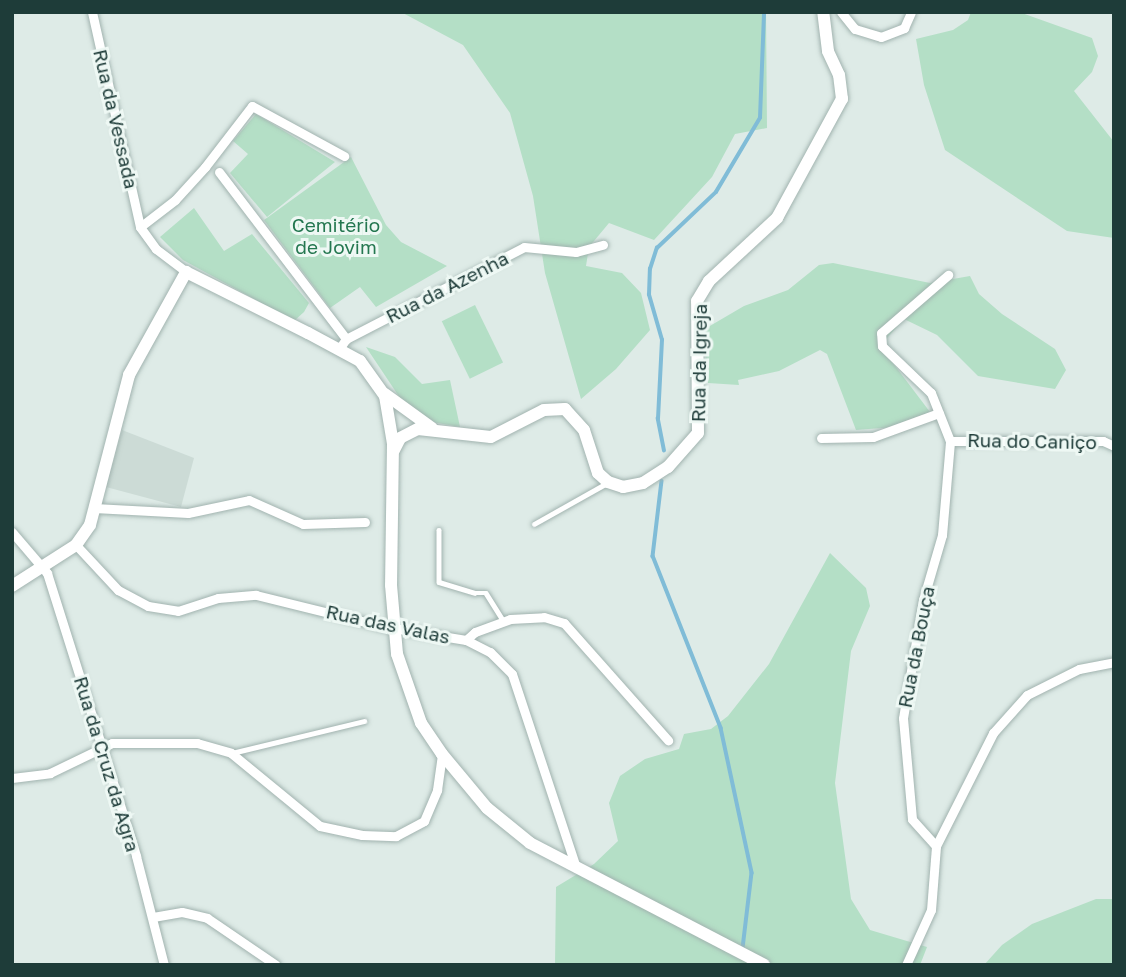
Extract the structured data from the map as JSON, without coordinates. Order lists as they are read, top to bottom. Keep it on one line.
{"streets":{"street":["Rua da Vessada","Rua da Azenha","Rua da Igreja","Rua do Caniço","Rua das Valas","Rua da Bouça","Rua da Cruz da Agra"]},"crossings":[["Rua do Caniço","Rua da Bouça"]],"parks":["Cemitério de Jovim"]}
